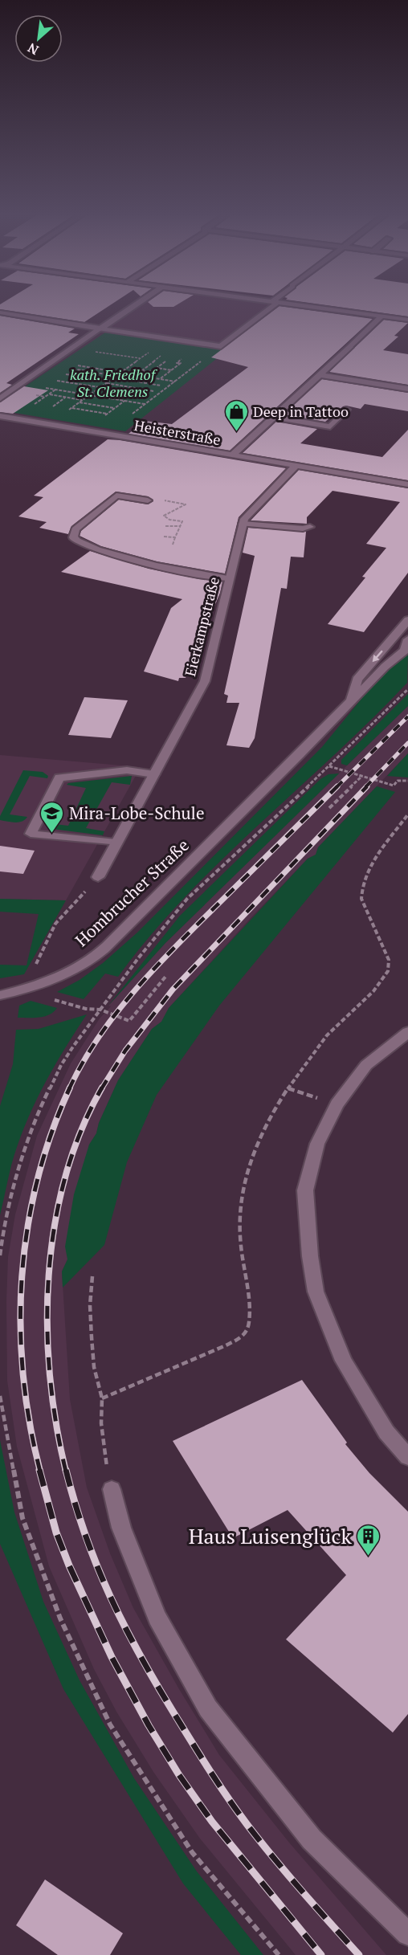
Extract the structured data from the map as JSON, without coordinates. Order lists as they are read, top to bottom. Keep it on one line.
{"streets":{"street":["Heisterstraße","Eierkampstraße","Hombrucher Straße"]},"crossings":[["Heisterstraße","Eierkampstraße"]],"parks":["kath. Friedhof St. Clemens"],"places":{"shop":["Deep in Tattoo"],"school or university":["Mira-Lobe-Schule"],"building":["Haus Luisenglück"]},"north":"bottom left"}
